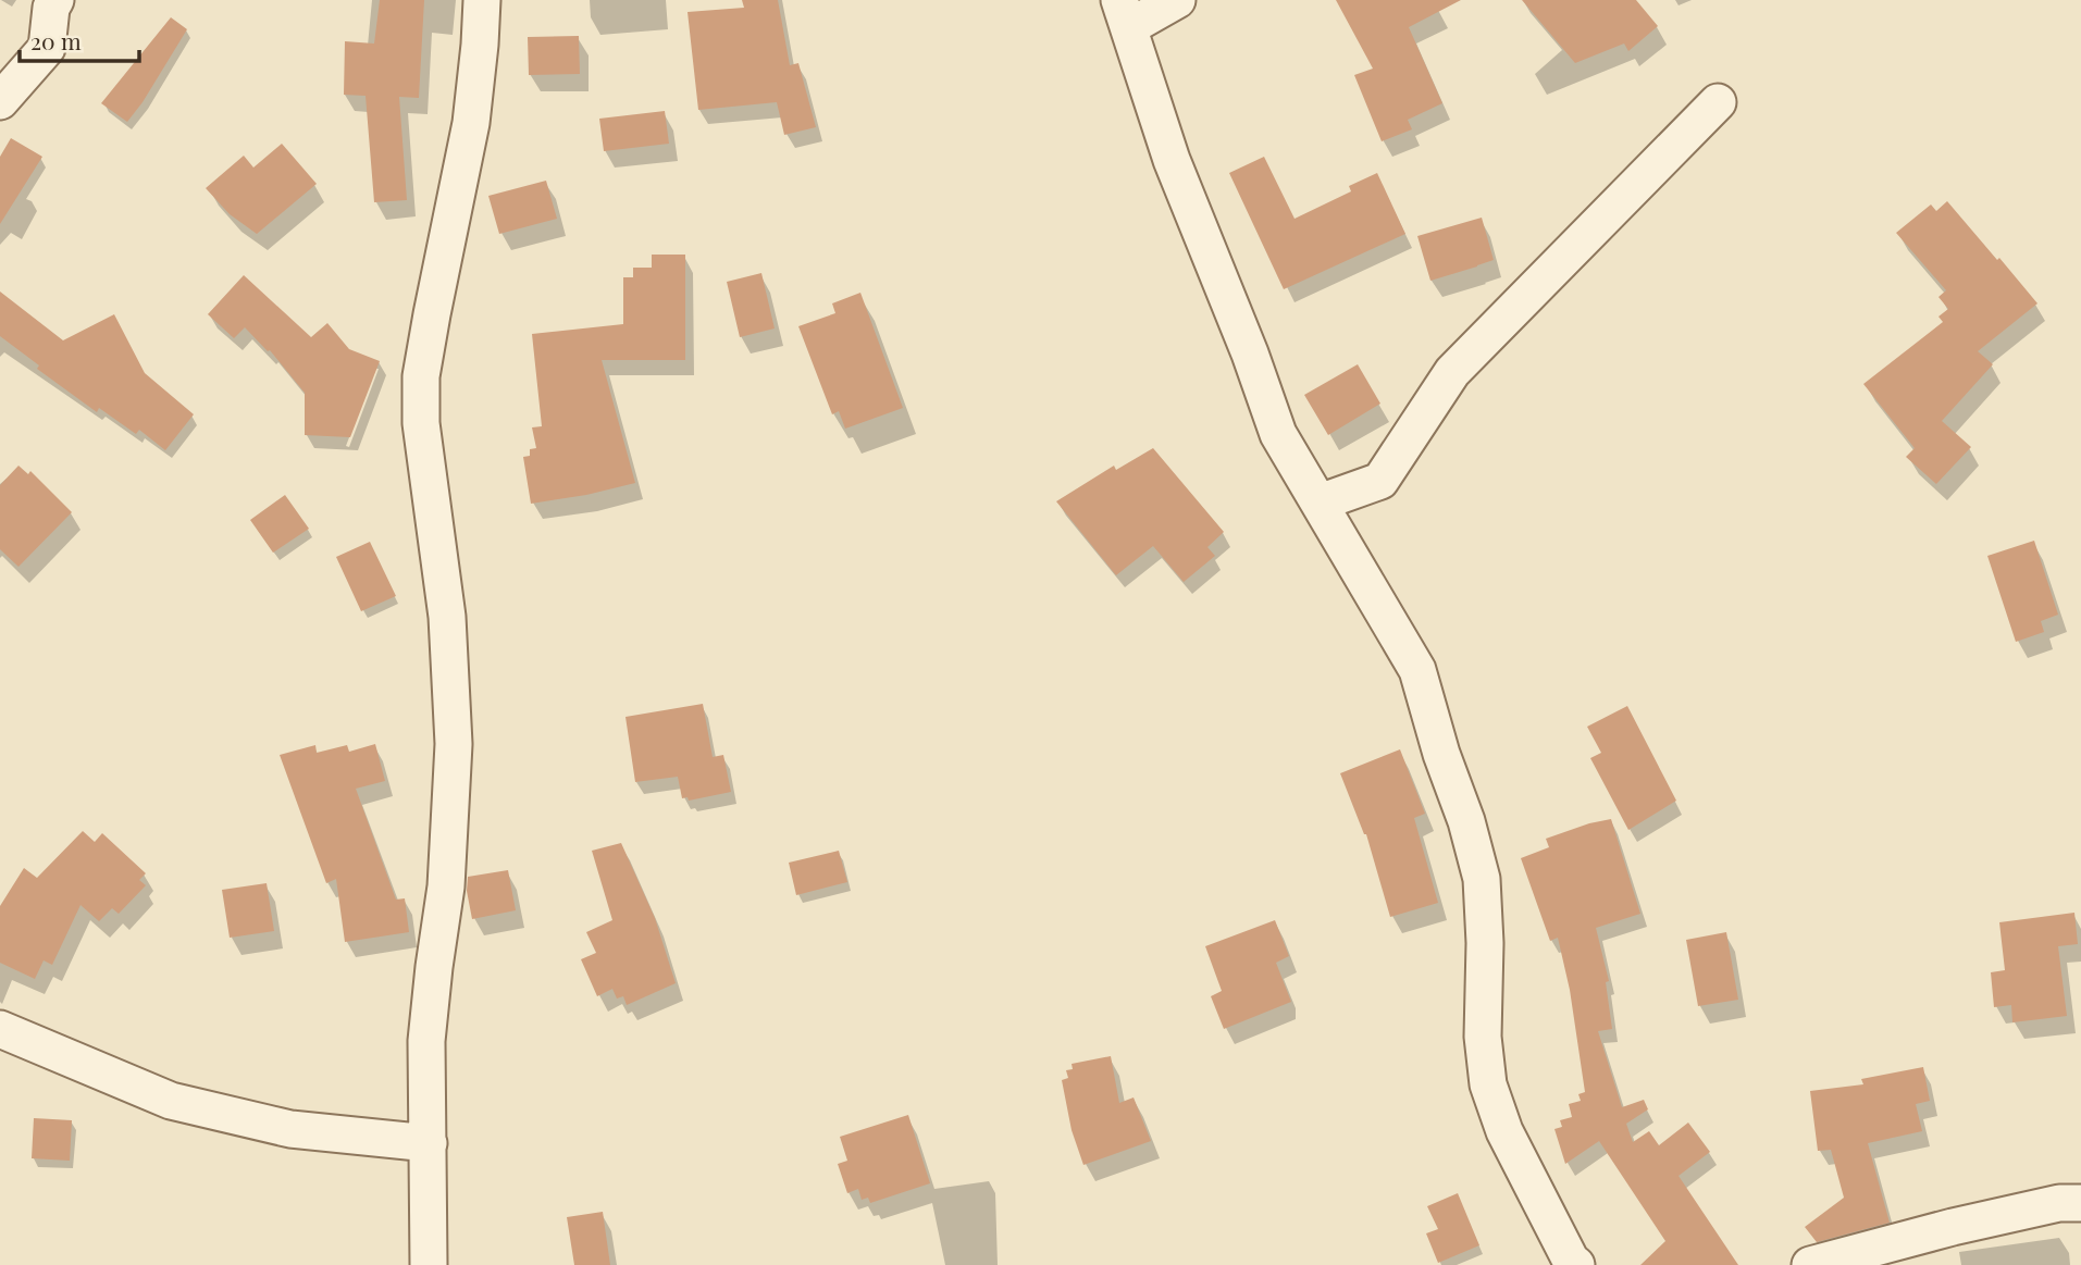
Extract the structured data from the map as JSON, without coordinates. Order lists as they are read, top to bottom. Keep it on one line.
{"scale_bar":"20 m"}
